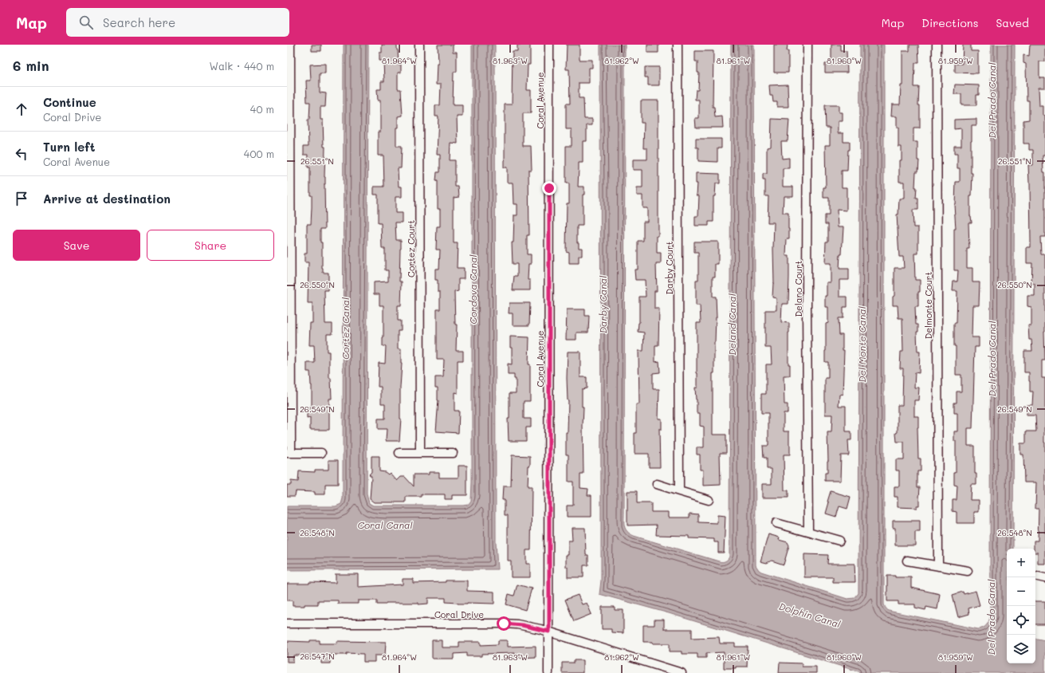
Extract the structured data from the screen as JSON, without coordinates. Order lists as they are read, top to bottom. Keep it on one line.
{"streets":{"street":["Coral Avenue","Cortez Court","Darby Court","Delano Court","Delmonte Court","Coral Drive"]},"crossings":[["Coral Avenue","Coral Drive"]],"water":["Del Prado Canal","Cordova Canal","Darby Canal","Deland Canal","Cortez Canal","Del Monte Canal","Coral Canal","Dolphin Canal"],"page":{"header":"Map","search":"Search here","nav":["Map","Directions","Saved"],"heading":["6 min","Walk · 440 m"],"list":[["Continue","Coral Drive","40 m"],["Turn left","Coral Avenue","400 m"],"Arrive at destination"],"buttons":["Save","Share"],"map_buttons":["+","−"]},"coordinates":["81.964°W","81.963°W","81.962°W","81.961°W","81.960°W","81.959°W","26.551°N","26.550°N","26.549°N","26.548°N","26.547°N"]}
